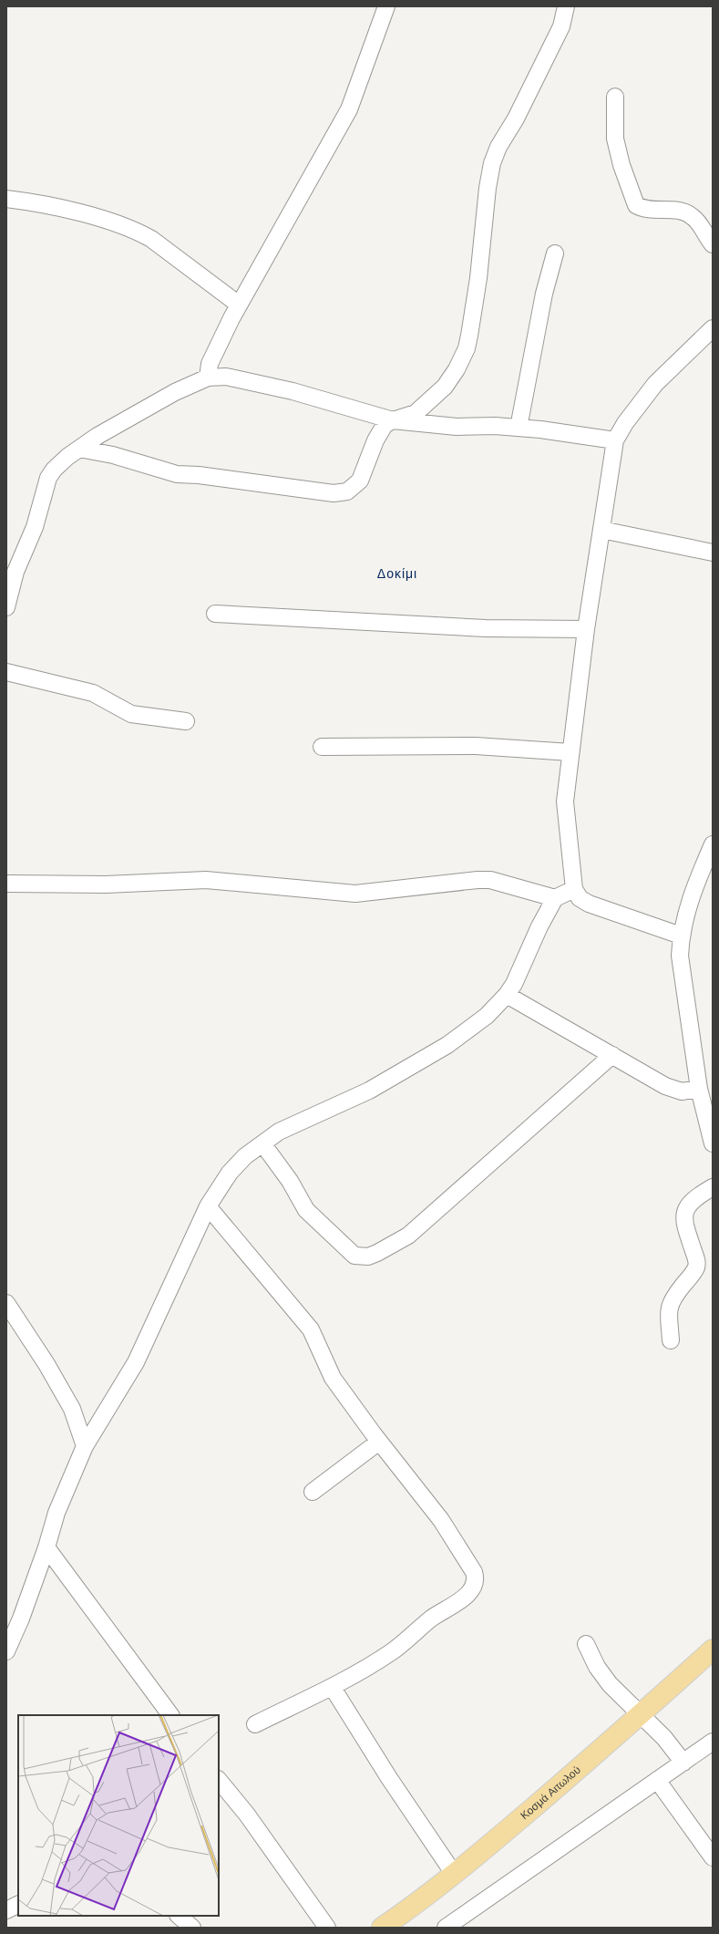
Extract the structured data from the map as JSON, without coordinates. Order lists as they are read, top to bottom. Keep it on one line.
{"streets":{"main road":["Κοσμά Αιτωλού"]},"districts":["Δοκίμι"]}
